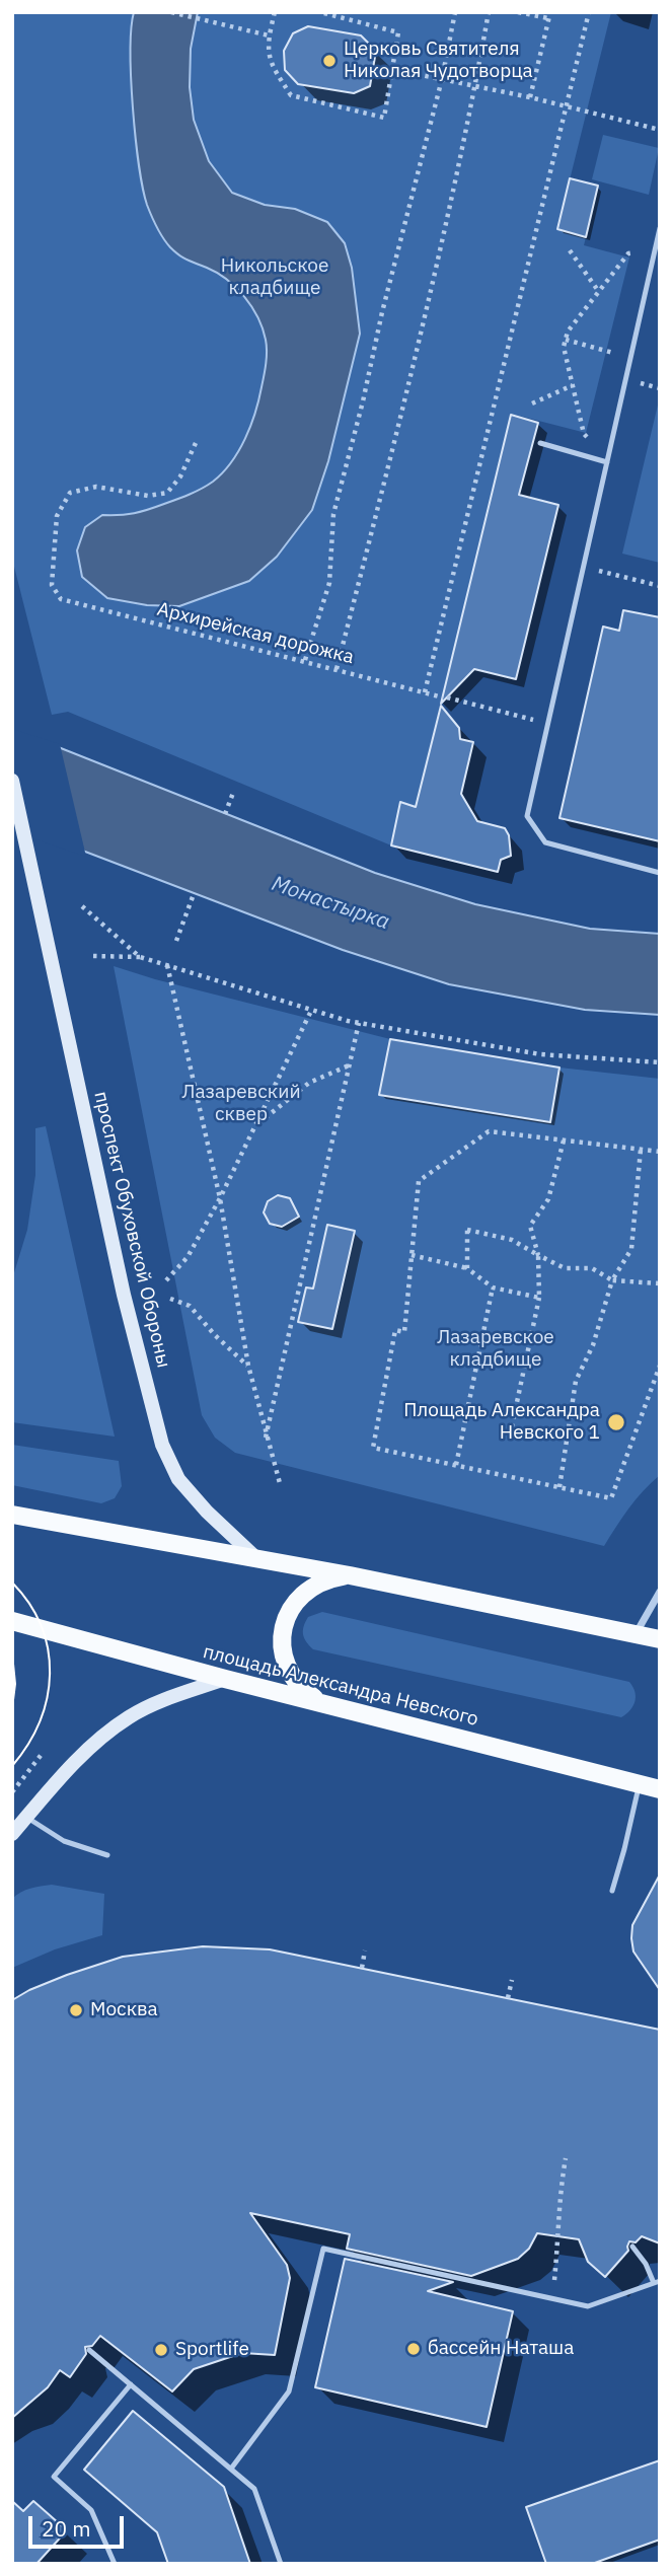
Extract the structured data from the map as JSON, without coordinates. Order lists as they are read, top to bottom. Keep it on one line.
{"streets":{"main road":["проспект Обуховской Обороны","площадь Александра Невского"],"path":["Архирейская дорожка"]},"water":["Монастырка"],"parks":["Никольское кладбище","Лазаревский сквер","Лазаревское кладбище"],"places":["Церковь Святителя Николая Чудотворца","Площадь Александра Невского 1","Москва","бассейн Наташа","Sportlife"],"scale_bar":"20 m"}
